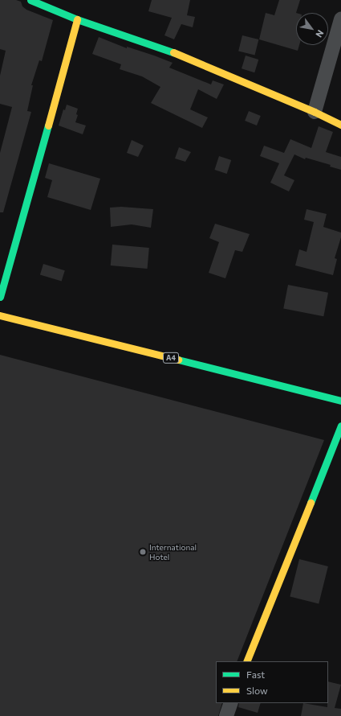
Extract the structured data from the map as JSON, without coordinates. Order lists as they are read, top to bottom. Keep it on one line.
{"streets":{"main road":["A4"]},"places":["International Hotel"],"legend":["Fast","Slow"],"north":"bottom right"}
